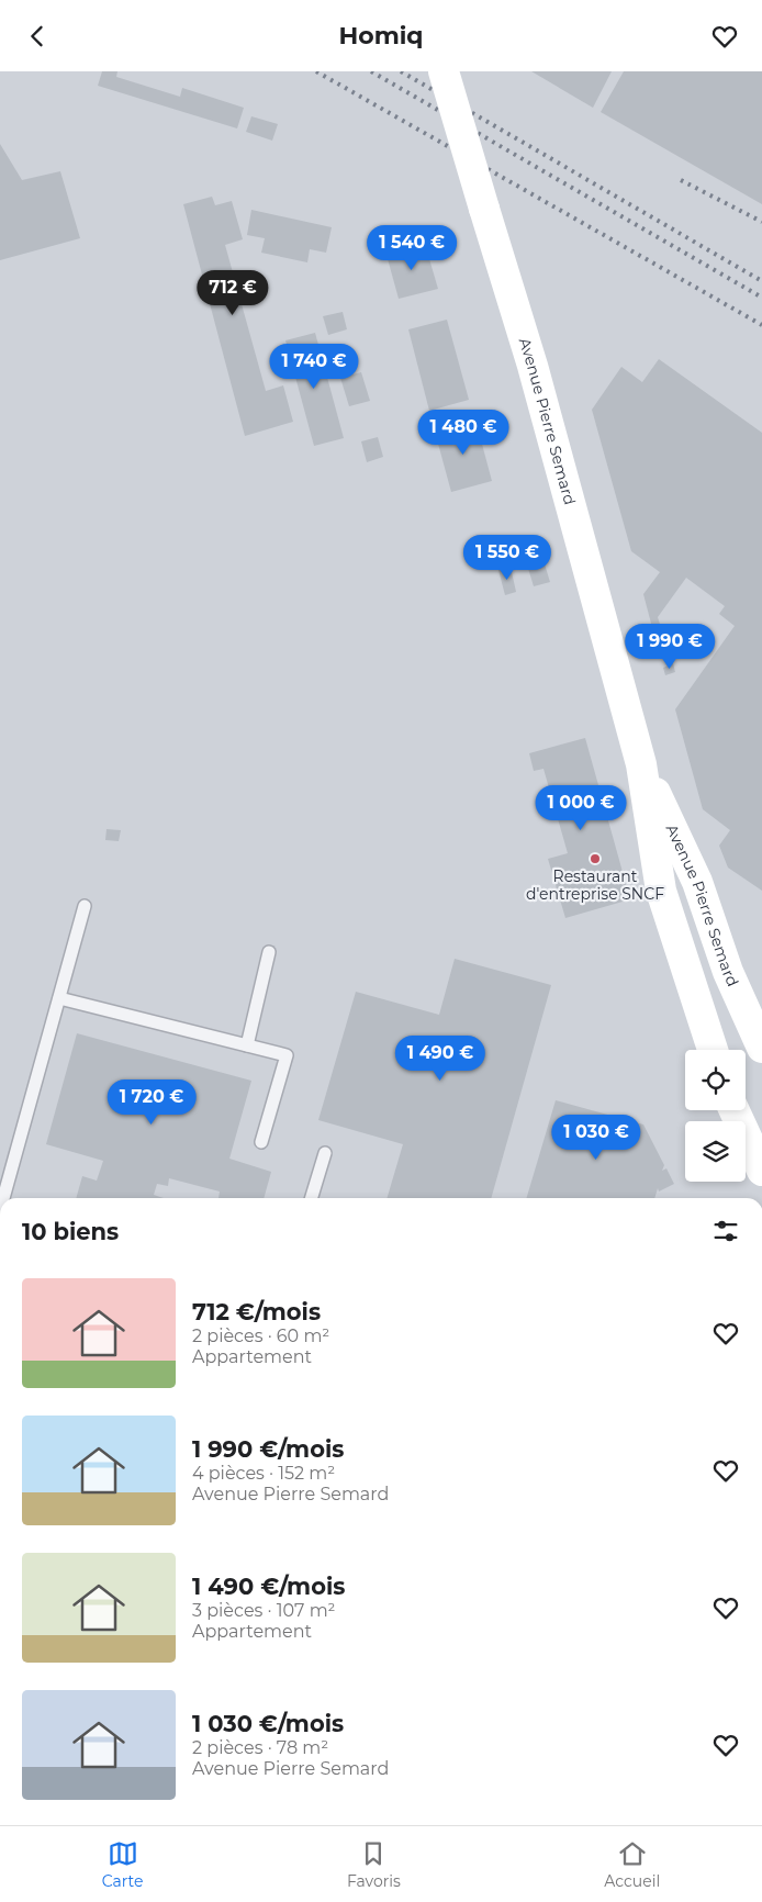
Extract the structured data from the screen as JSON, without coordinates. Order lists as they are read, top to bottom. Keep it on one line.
{"streets":{"street":["Avenue Pierre Semard"]},"places":["Restaurant d'entreprise SNCF"],"page":{"header":"Homiq","price":["1 540 €","712 €","1 740 €","1 480 €","1 550 €","1 990 €","1 000 €","1 490 €","1 720 €","1 030 €"],"heading":"10 biens","list":[{"name":"712 €/mois","note":"2 pièces · 60 m² · Appartement"},{"name":"1 990 €/mois","note":"4 pièces · 152 m² · Avenue Pierre Semard"},{"name":"1 490 €/mois","note":"3 pièces · 107 m² · Appartement"},{"name":"1 030 €/mois","note":"2 pièces · 78 m² · Avenue Pierre Semard"}],"tabs":["Carte","Favoris","Accueil"]}}
